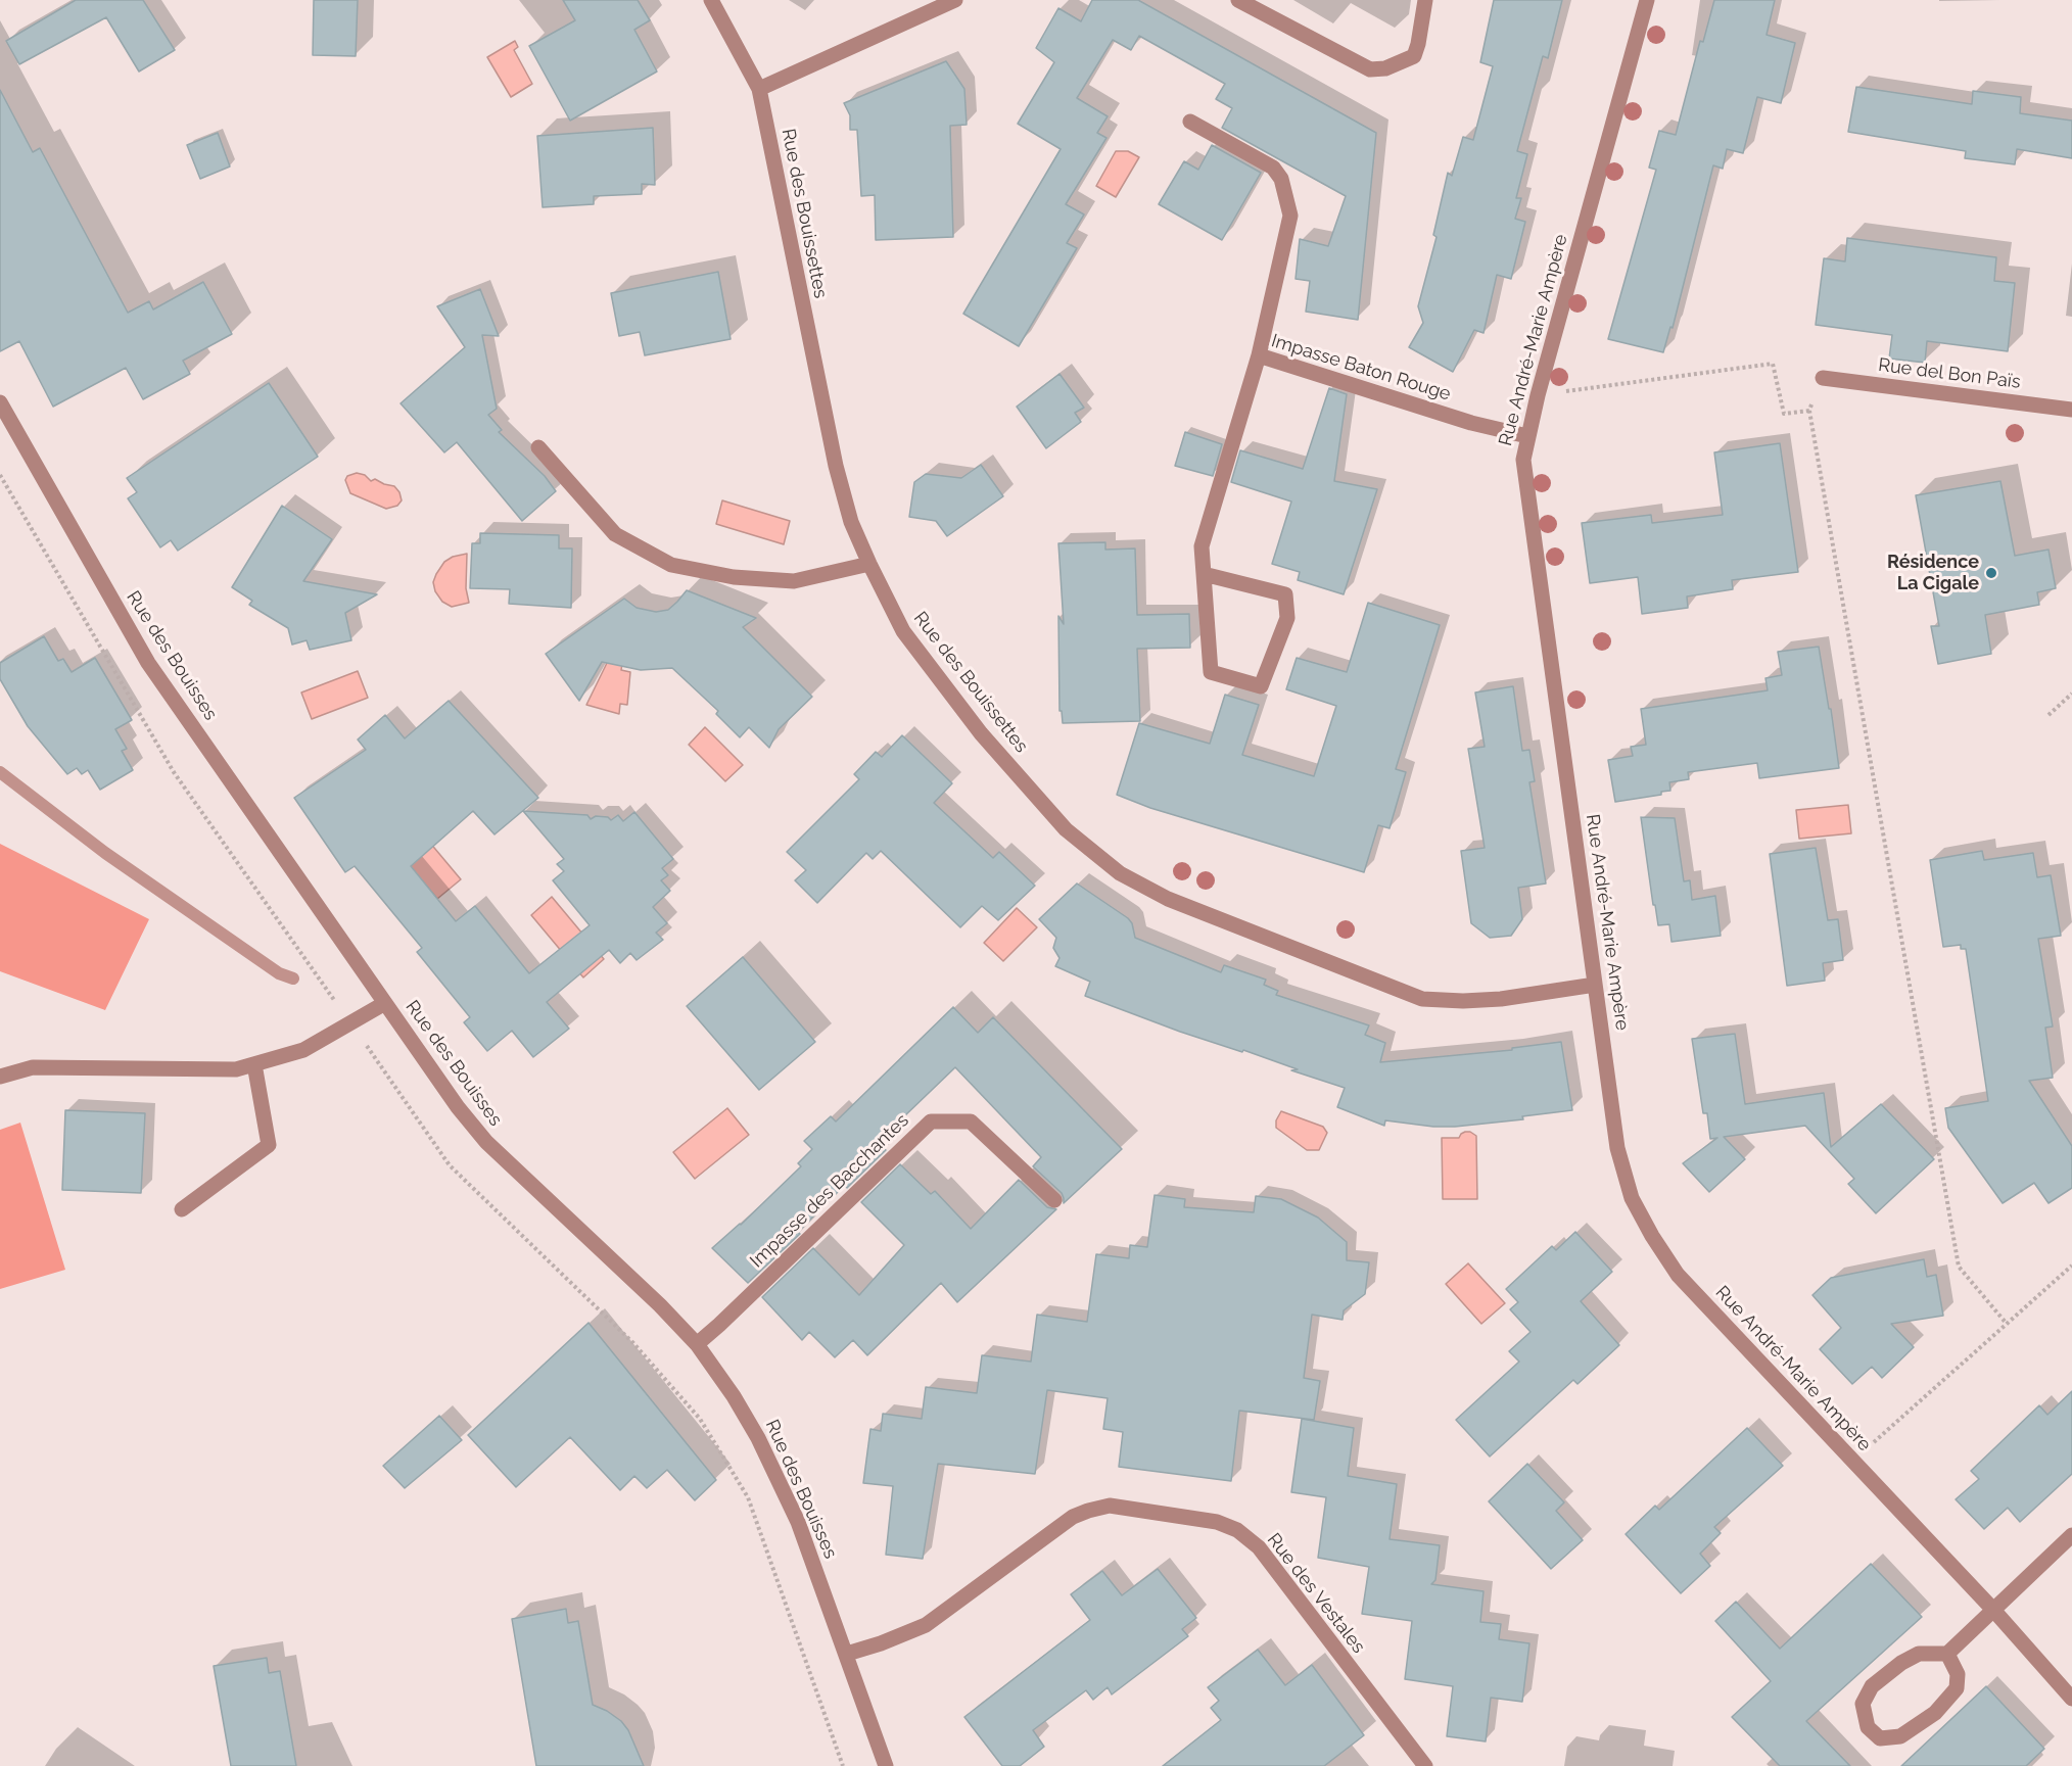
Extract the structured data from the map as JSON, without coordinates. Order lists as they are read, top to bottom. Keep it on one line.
{"streets":{"street":["Rue des Bouissettes","Rue André-Marie Ampère","Impasse Baton Rouge","Rue del Bon Païs","Rue des Bouisses","Impasse des Bacchantes","Rue des Vestales"]},"crossings":[["Rue des Bouissettes","Rue André-Marie Ampère"],["Rue André-Marie Ampère","Impasse Baton Rouge"],["Rue des Bouisses","Impasse des Bacchantes"],["Rue des Bouisses","Rue des Vestales"]],"places":["Résidence La Cigale"]}
